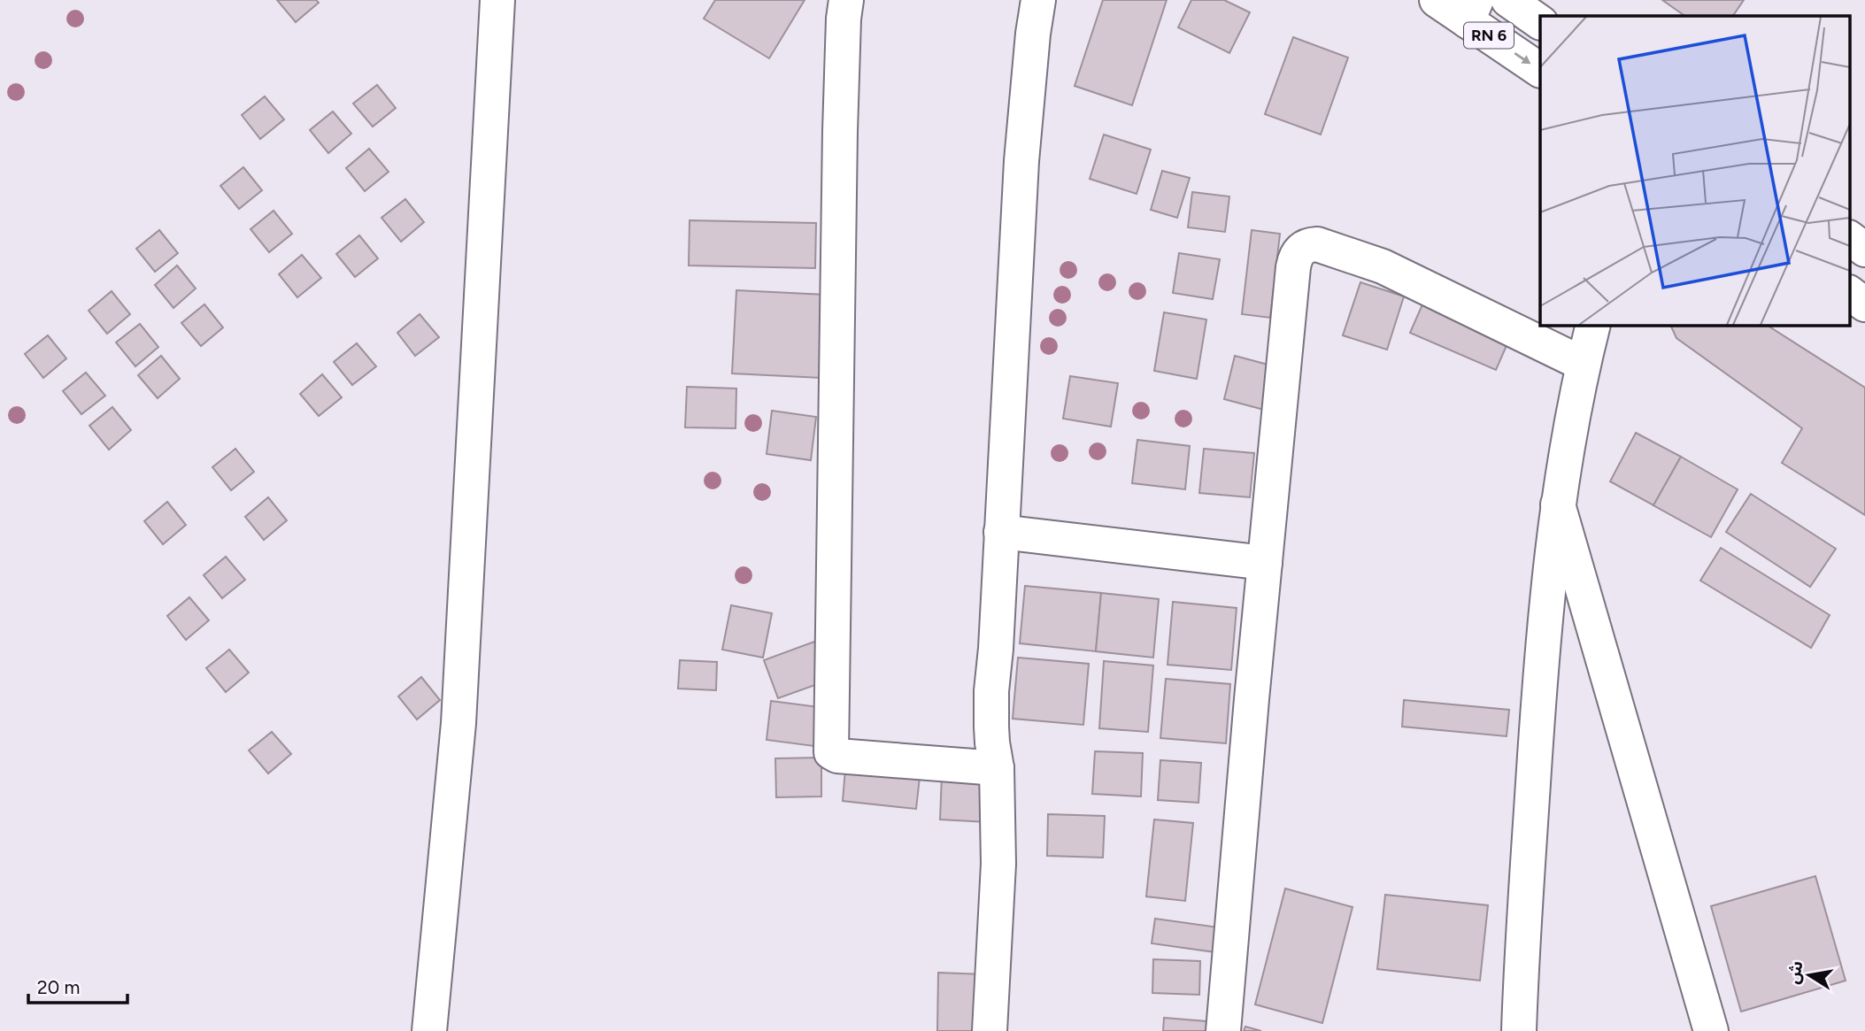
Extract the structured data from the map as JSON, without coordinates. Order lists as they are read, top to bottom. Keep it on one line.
{"streets":{"street":["RN 6"]},"scale_bar":"20 m","north":"left"}
